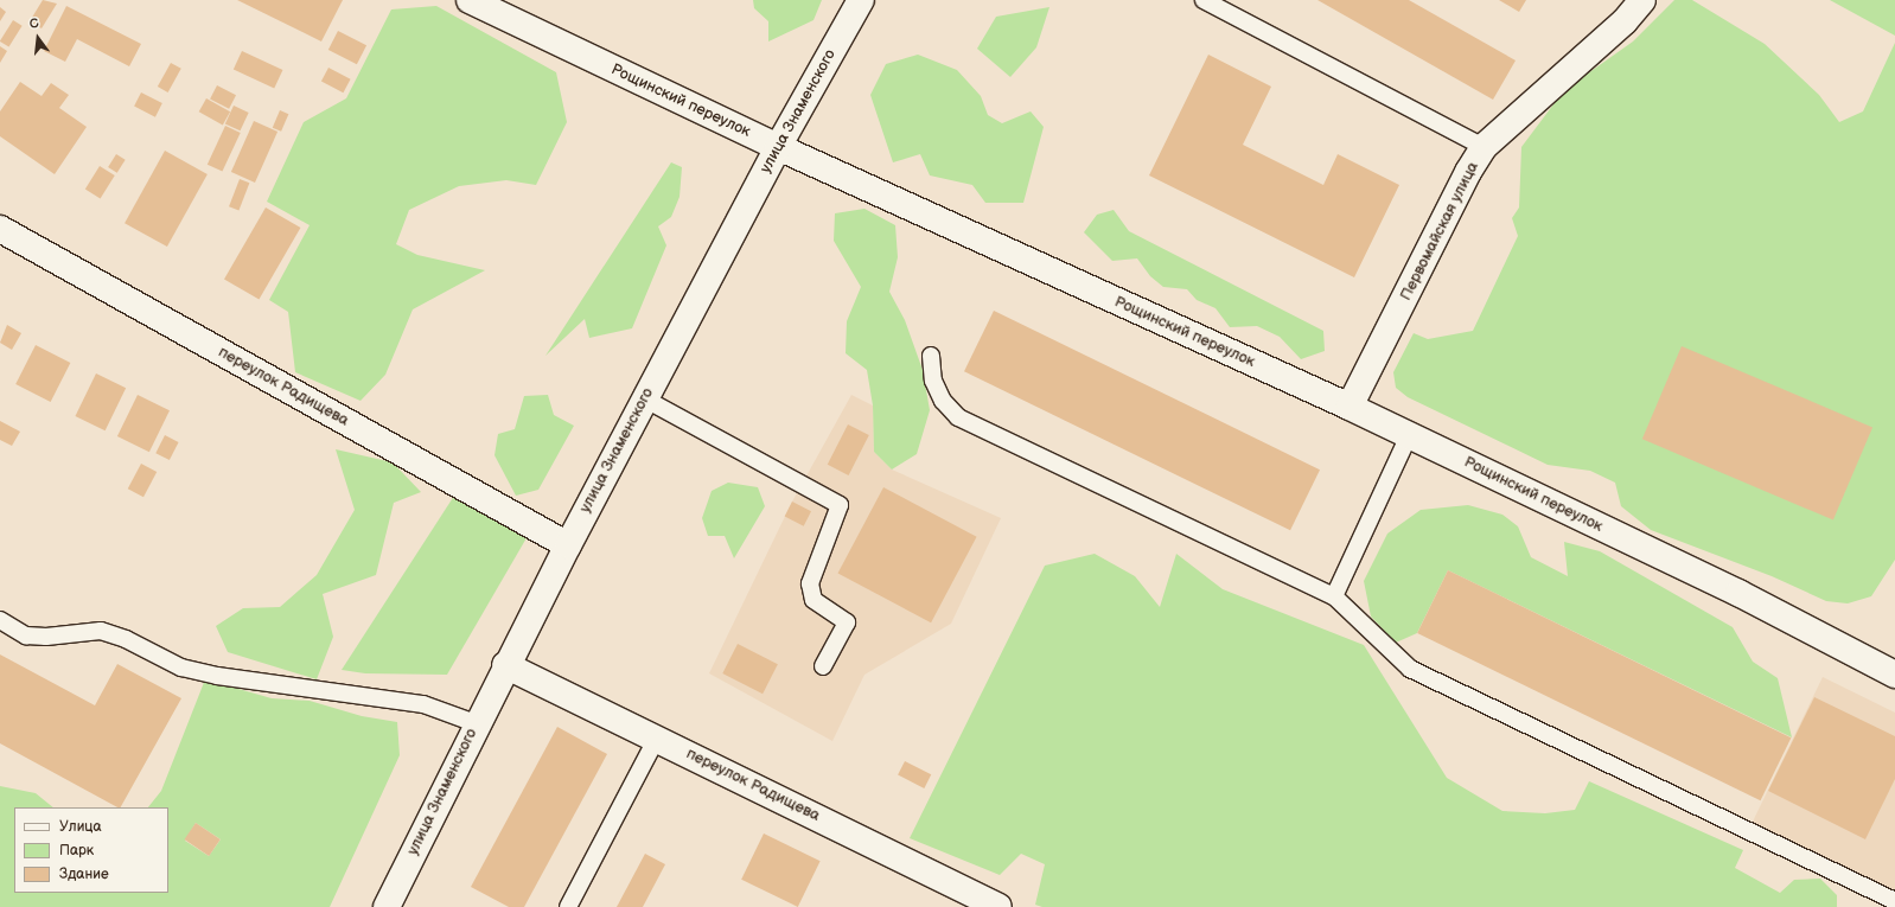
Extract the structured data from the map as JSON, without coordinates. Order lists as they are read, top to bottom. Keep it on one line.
{"streets":{"street":["Рощинский переулок","улица Знаменского","Первомайская улица","переулок Радищева"]},"crossings":[["Рощинский переулок","улица Знаменского"],["Рощинский переулок","Первомайская улица"],["улица Знаменского","переулок Радищева"]],"legend":["Улица","Парк","Здание"],"north":"top"}
